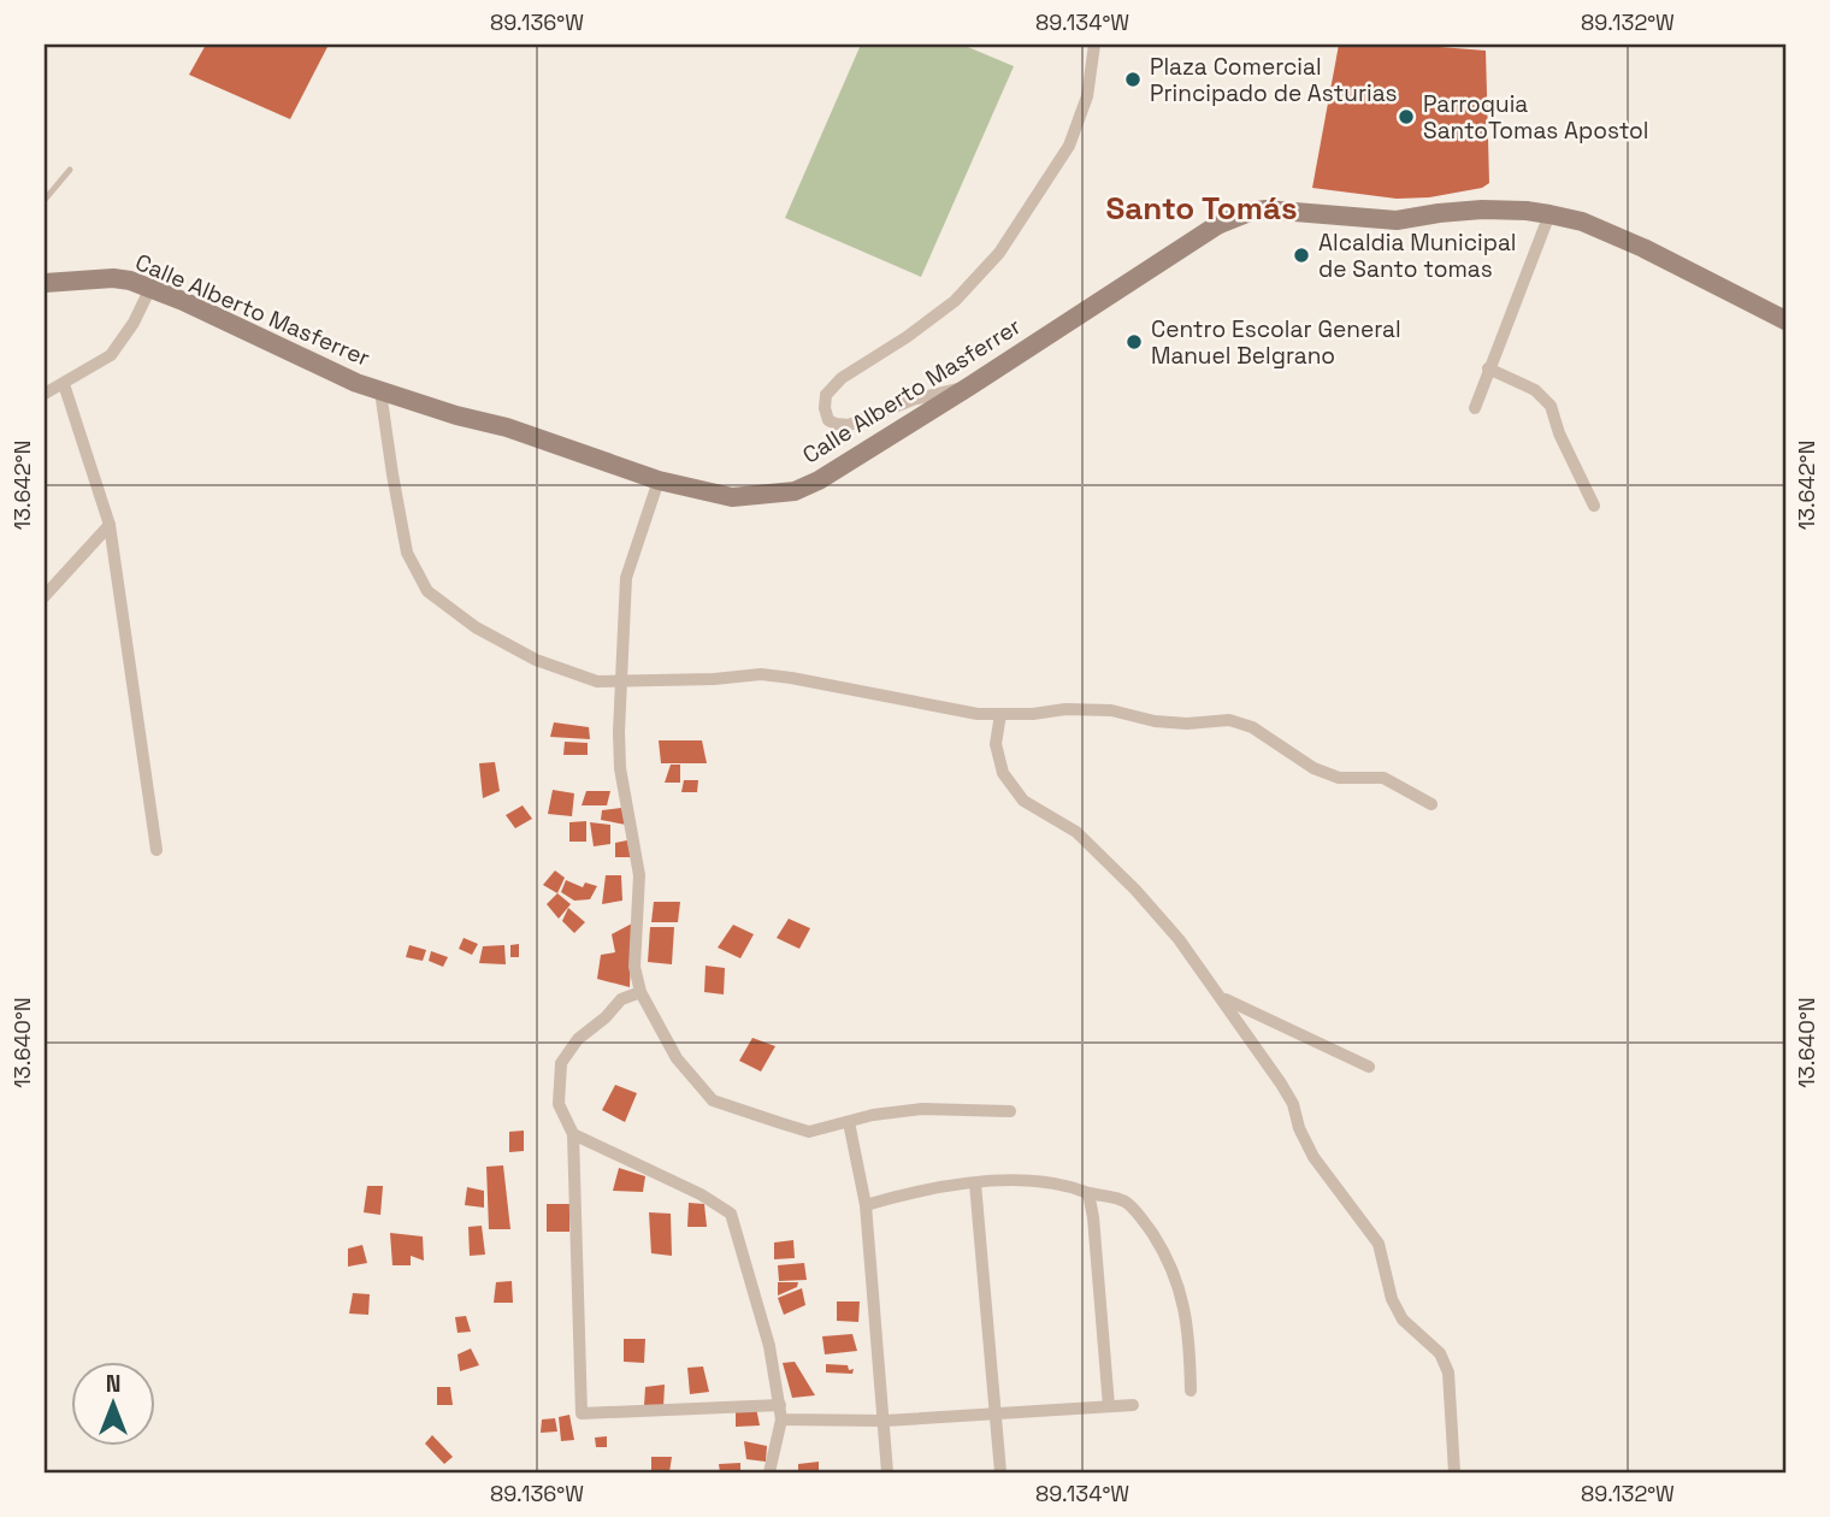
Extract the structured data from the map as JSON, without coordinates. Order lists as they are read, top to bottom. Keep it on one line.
{"streets":{"main road":["Calle Alberto Masferrer"]},"districts":["Santo Tomás"],"places":["Plaza Comercial Principado de Asturias","Parroquia SantoTomas Apostol","Alcaldia Municipal de Santo tomas","Centro Escolar General Manuel Belgrano"],"north":"top","coordinates":["89.136°W","89.134°W","89.132°W","13.642°N","13.640°N"]}
